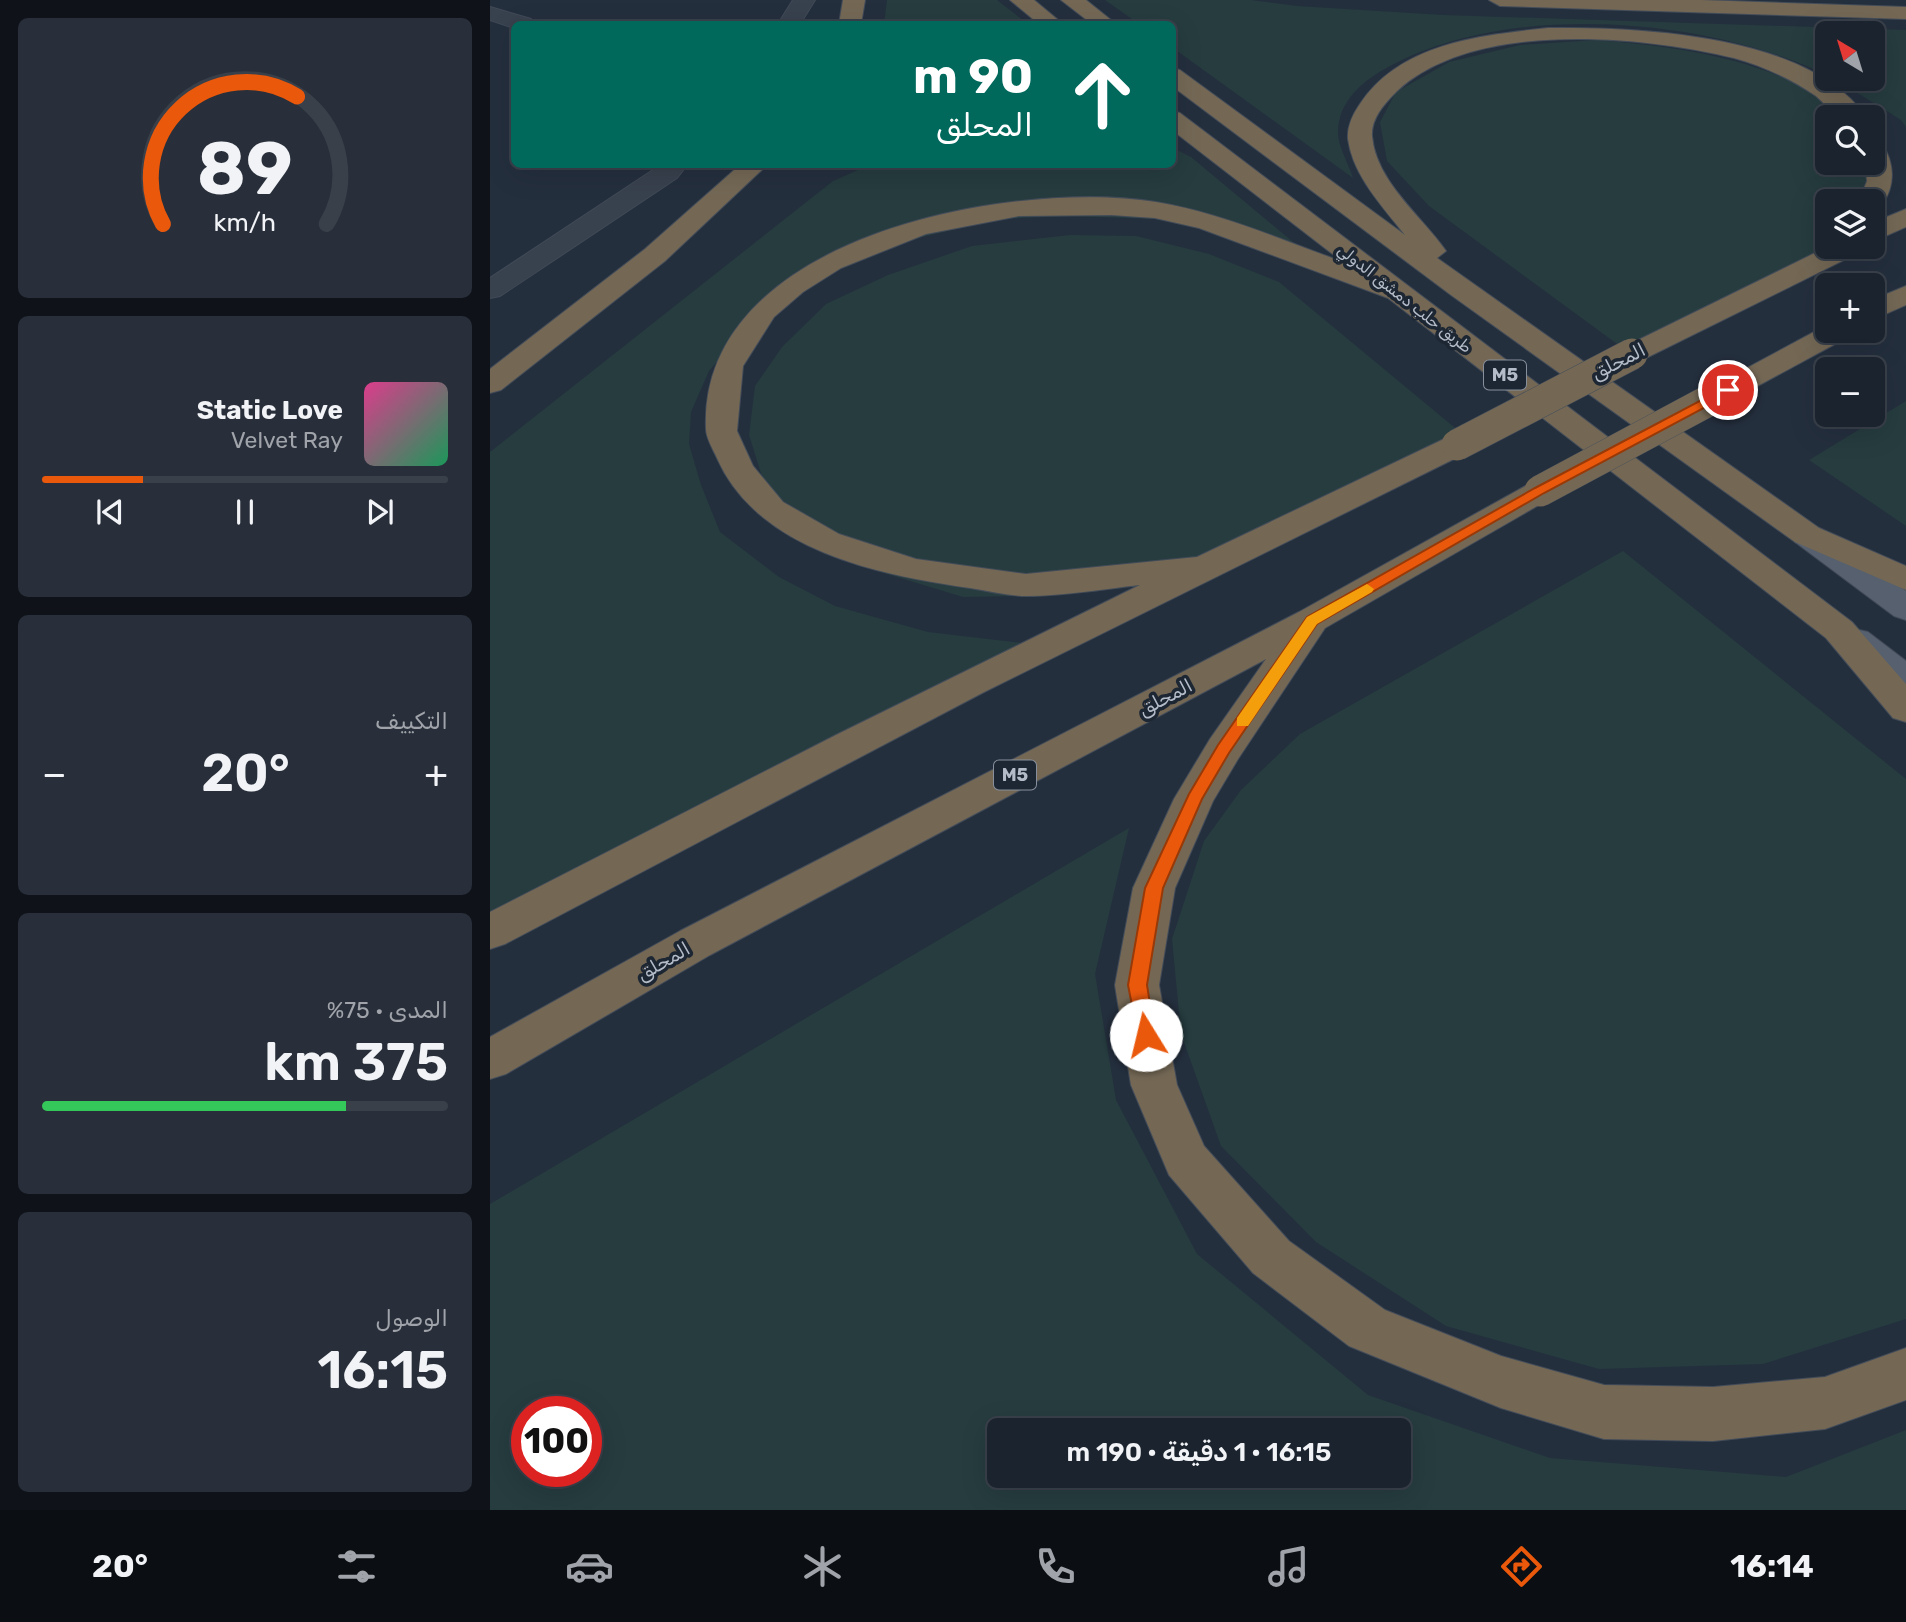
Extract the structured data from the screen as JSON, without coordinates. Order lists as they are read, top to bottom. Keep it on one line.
{"streets":{"highway":["طريق حلب دمشق الدولي","المحلق","M5"]},"north":"top left","page":{"map_buttons":["+","−"],"turn":["90 m","المحلق"],"song":["Static Love","Velvet Ray"],"tile":["التكييف",["المدى · 75%","375 km"],["الوصول","16:15"]],"heat":["−","20°","+"],"limit":"100","trip":"16:15 · 1 دقيقة · 190 m","tabs":["16:14","20°"],"gauge":["89","km/h"]}}
